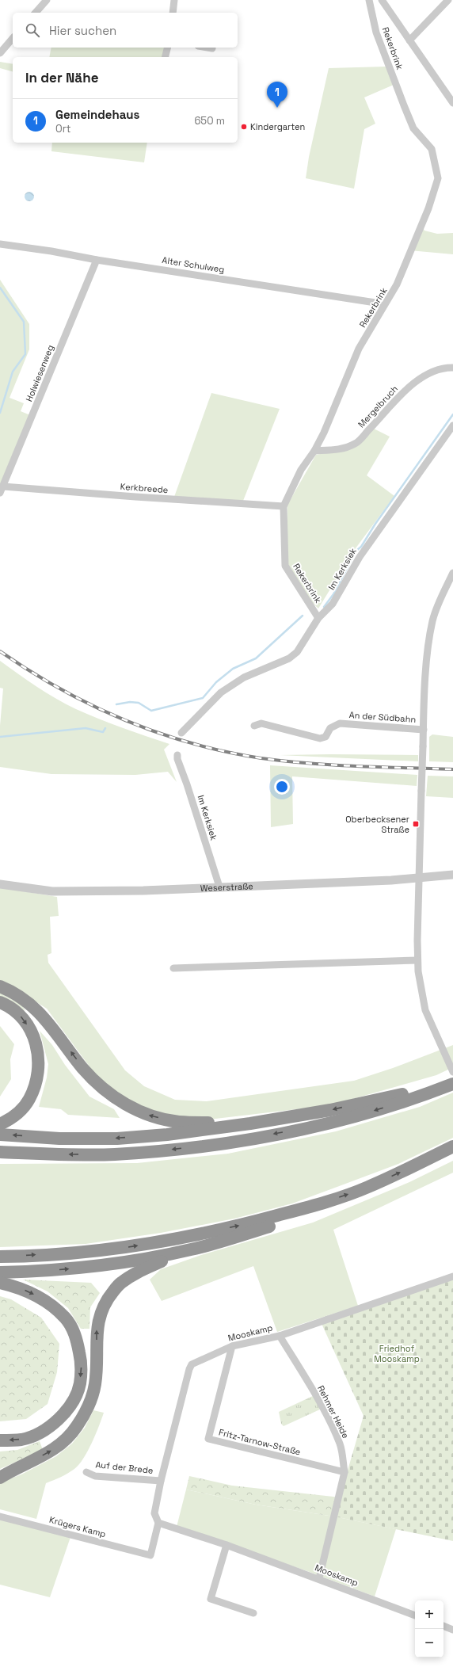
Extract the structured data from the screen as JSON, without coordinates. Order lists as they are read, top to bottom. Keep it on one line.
{"streets":{"street":["Rekerbrink","Alter Schulweg","Holwiesenweg","Mergelbruch","Kerkbreede","Im Kerksiek","An der Südbahn","Weserstraße","Mooskamp","Rehmer Heide","Fritz-Tarnow-Straße","Auf der Brede","Krügers Kamp"]},"crossings":[["Rekerbrink","Alter Schulweg"],["Rekerbrink","Mergelbruch"],["Rekerbrink","Kerkbreede"],["Rekerbrink","Im Kerksiek"],["Alter Schulweg","Holwiesenweg"],["Holwiesenweg","Kerkbreede"],["Im Kerksiek","Weserstraße"],["Mooskamp","Rehmer Heide"],["Mooskamp","Fritz-Tarnow-Straße"],["Mooskamp","Auf der Brede"],["Mooskamp","Krügers Kamp"],["Rehmer Heide","Fritz-Tarnow-Straße"]],"parks":["Friedhof Mooskamp"],"places":{"other":["Kindergarten"],"transit":["Oberbecksener Straße"]},"page":{"search":"Hier suchen","heading":"In der Nähe","pins":"1","list":[{"mark":"1","name":"Gemeindehaus","note":"Ort","value":"650 m"}],"map_buttons":["+","−"]}}
